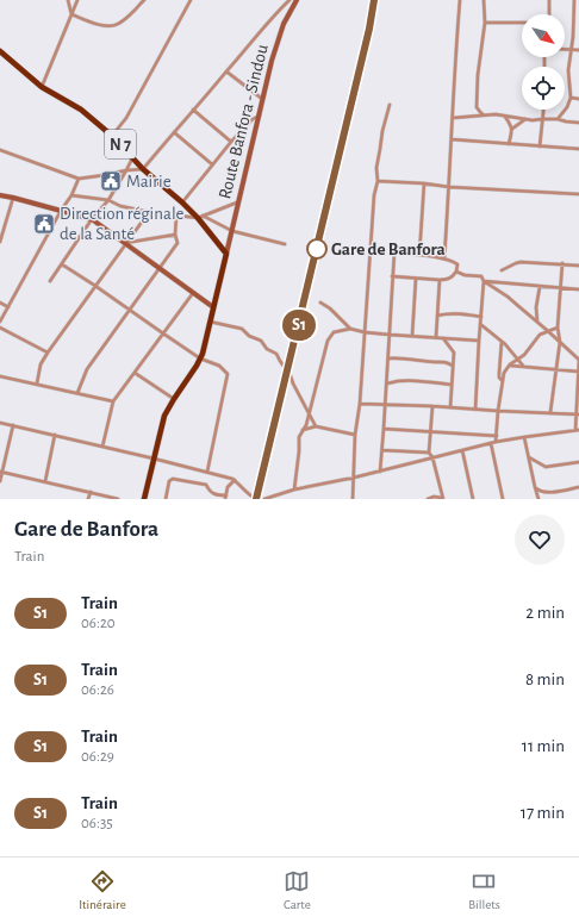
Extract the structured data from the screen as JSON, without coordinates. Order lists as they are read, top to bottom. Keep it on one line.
{"streets":{"highway":["N 7"],"main road":["Route Banfora - Sindou"]},"crossings":[["Route Banfora - Sindou","N 7"]],"places":{"public building":["Mairie","Direction réginale de la Santé"],"other":["Gare de Banfora"]},"north":"bottom right","page":{"on_map":"S1","heading":["Gare de Banfora","Train"],"list":[{"mark":"S1","name":"Train","note":"06:20","value":"2 min"},{"mark":"S1","name":"Train","note":"06:26","value":"8 min"},{"mark":"S1","name":"Train","note":"06:29","value":"11 min"},{"mark":"S1","name":"Train","note":"06:35","value":"17 min"}],"tabs":["Itinéraire","Carte","Billets"]}}
